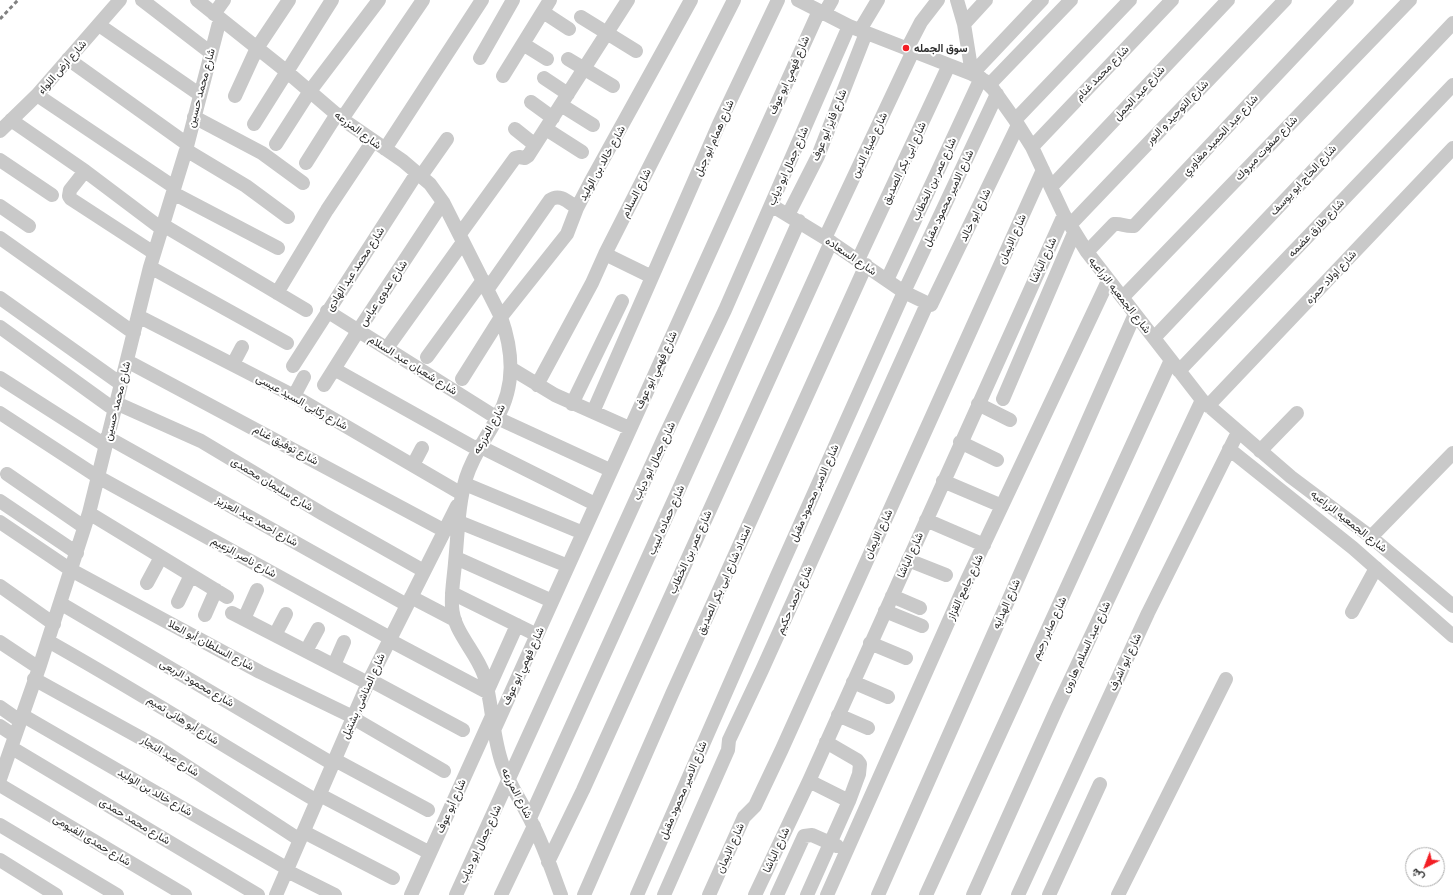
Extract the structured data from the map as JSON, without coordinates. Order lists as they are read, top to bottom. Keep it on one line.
{"streets":{"street":["شارع ارض اللواء","شارع محمد غنام","شارع فهمي ابو عوف","شارع محمد حسين","شارع عيد الجمل","شارع التوحيد و النور","شارع فايز ابو عوف","شارع المزرعه","شارع عبد الحميد مغاوري","شارع همام ابو جبل","شارع ضياء الدين","شارع صفوت مبروك","شارع خالد بن الوليد","شارع ابى بكر الصديق","شارع جمال ابو دياب","شارع عمر بن الخطاب","شارع الحاج ابو يوسف","شارع السلام","شارع الامير محمود مقبل","شارع ابو خالد","شارع طارق عضمه","شارع الايمان","شارع السعاده","شارع الباشا","شارع محمد عبد الهادى","شارع اولاد حمزه","شارع عدوى عباس","شارع الجمعيه الزراعيه","شارع شعبان عبد السلام","شارع ركابى السيد عيسى","شارع توفيق غنام","شارع سليمان محمدى","شارع حماده لبيب","شارع احمد عبد العزيز","شارع ناصر الزعيم","امتداد شارع ابى بكر الصديق","شارع جامع القزاز","شارع احمد حكيم","شارع الهدايه","شارع صابر رحيم","شارع السلطان أبو العلا","شارع عبد السلام هارون","شارع ابو اشرف","شارع محمود الربعى","شارع المناشى, بشتيل","شارع أبو هانى تميم","شارع عيد النجار","شارع أبو عوف","شارع محمد حمدى","شارع حمدى الفيومى"]},"crossings":[["شارع محمد غنام","شارع الجمعيه الزراعيه"],["شارع فهمي ابو عوف","شارع المزرعه"],["شارع فهمي ابو عوف","شارع شعبان عبد السلام"],["شارع فهمي ابو عوف","شارع ركابى السيد عيسى"],["شارع فهمي ابو عوف","شارع أبو عوف"],["شارع محمد حسين","شارع المزرعه"],["شارع محمد حسين","شارع خالد بن الوليد"],["شارع محمد حسين","شارع ركابى السيد عيسى"],["شارع محمد حسين","شارع توفيق غنام"],["شارع محمد حسين","شارع سليمان محمدى"],["شارع محمد حسين","شارع احمد عبد العزيز"],["شارع محمد حسين","شارع ناصر الزعيم"],["شارع محمد حسين","شارع السلطان أبو العلا"],["شارع محمد حسين","شارع محمود الربعى"],["شارع محمد حسين","شارع أبو هانى تميم"],["شارع محمد حسين","شارع عيد النجار"],["شارع محمد حسين","شارع محمد حمدى"],["شارع عيد الجمل","شارع الجمعيه الزراعيه"],["شارع التوحيد و النور","شارع الباشا"],["شارع التوحيد و النور","شارع الجمعيه الزراعيه"],["شارع فايز ابو عوف","شارع جمال ابو دياب"],["شارع فايز ابو عوف","شارع السعاده"],["شارع فايز ابو عوف","شارع حماده لبيب"],["شارع المزرعه","شارع خالد بن الوليد"],["شارع المزرعه","شارع جمال ابو دياب"],["شارع المزرعه","شارع عمر بن الخطاب"],["شارع المزرعه","شارع محمد عبد الهادى"],["شارع المزرعه","شارع عدوى عباس"],["شارع المزرعه","شارع شعبان عبد السلام"],["شارع المزرعه","شارع ركابى السيد عيسى"],["شارع المزرعه","شارع حماده لبيب"],["شارع المزرعه","شارع احمد عبد العزيز"],["شارع المزرعه","شارع ناصر الزعيم"],["شارع المزرعه","شارع المناشى, بشتيل"],["شارع المزرعه","شارع أبو عوف"],["شارع عبد الحميد مغاوري","شارع الجمعيه الزراعيه"],["شارع ضياء الدين","شارع عمر بن الخطاب"],["شارع ضياء الدين","شارع السعاده"],["شارع صفوت مبروك","شارع الجمعيه الزراعيه"],["شارع خالد بن الوليد","شارع المناشى, بشتيل"],["شارع ابى بكر الصديق","شارع السعاده"],["شارع ابى بكر الصديق","امتداد شارع ابى بكر الصديق"],["شارع جمال ابو دياب","شارع السعاده"],["شارع عمر بن الخطاب","شارع الامير محمود مقبل"],["شارع عمر بن الخطاب","شارع السعاده"],["شارع عمر بن الخطاب","شارع الجمعيه الزراعيه"],["شارع الحاج ابو يوسف","شارع الجمعيه الزراعيه"],["شارع الامير محمود مقبل","شارع السعاده"],["شارع الامير محمود مقبل","شارع الجمعيه الزراعيه"],["شارع ابو خالد","شارع السعاده"],["شارع ابو خالد","شارع الجمعيه الزراعيه"],["شارع ابو خالد","شارع احمد حكيم"],["شارع طارق عضمه","شارع الجمعيه الزراعيه"],["شارع طارق عضمه","شارع صابر رحيم"],["شارع الايمان","شارع الجمعيه الزراعيه"],["شارع السعاده","شارع حماده لبيب"],["شارع السعاده","امتداد شارع ابى بكر الصديق"],["شارع السعاده","شارع احمد حكيم"],["شارع الباشا","شارع الجمعيه الزراعيه"],["شارع محمد عبد الهادى","شارع شعبان عبد السلام"],["شارع اولاد حمزه","شارع الجمعيه الزراعيه"],["شارع اولاد حمزه","شارع عبد السلام هارون"],["شارع عدوى عباس","شارع شعبان عبد السلام"],["شارع الجمعيه الزراعيه","شارع جامع القزاز"],["شارع الجمعيه الزراعيه","شارع الهدايه"],["شارع الجمعيه الزراعيه","شارع صابر رحيم"],["شارع الجمعيه الزراعيه","شارع عبد السلام هارون"],["شارع الجمعيه الزراعيه","شارع ابو اشرف"],["شارع ركابى السيد عيسى","شارع المناشى, بشتيل"],["شارع توفيق غنام","شارع المناشى, بشتيل"],["شارع سليمان محمدى","شارع المناشى, بشتيل"],["شارع احمد عبد العزيز","شارع المناشى, بشتيل"],["شارع ناصر الزعيم","شارع المناشى, بشتيل"],["شارع السلطان أبو العلا","شارع المناشى, بشتيل"],["شارع محمود الربعى","شارع المناشى, بشتيل"],["شارع المناشى, بشتيل","شارع أبو هانى تميم"],["شارع المناشى, بشتيل","شارع عيد النجار"],["شارع أبو هانى تميم","شارع أبو عوف"]],"places":["سوق الجمله"],"north":"bottom left"}
